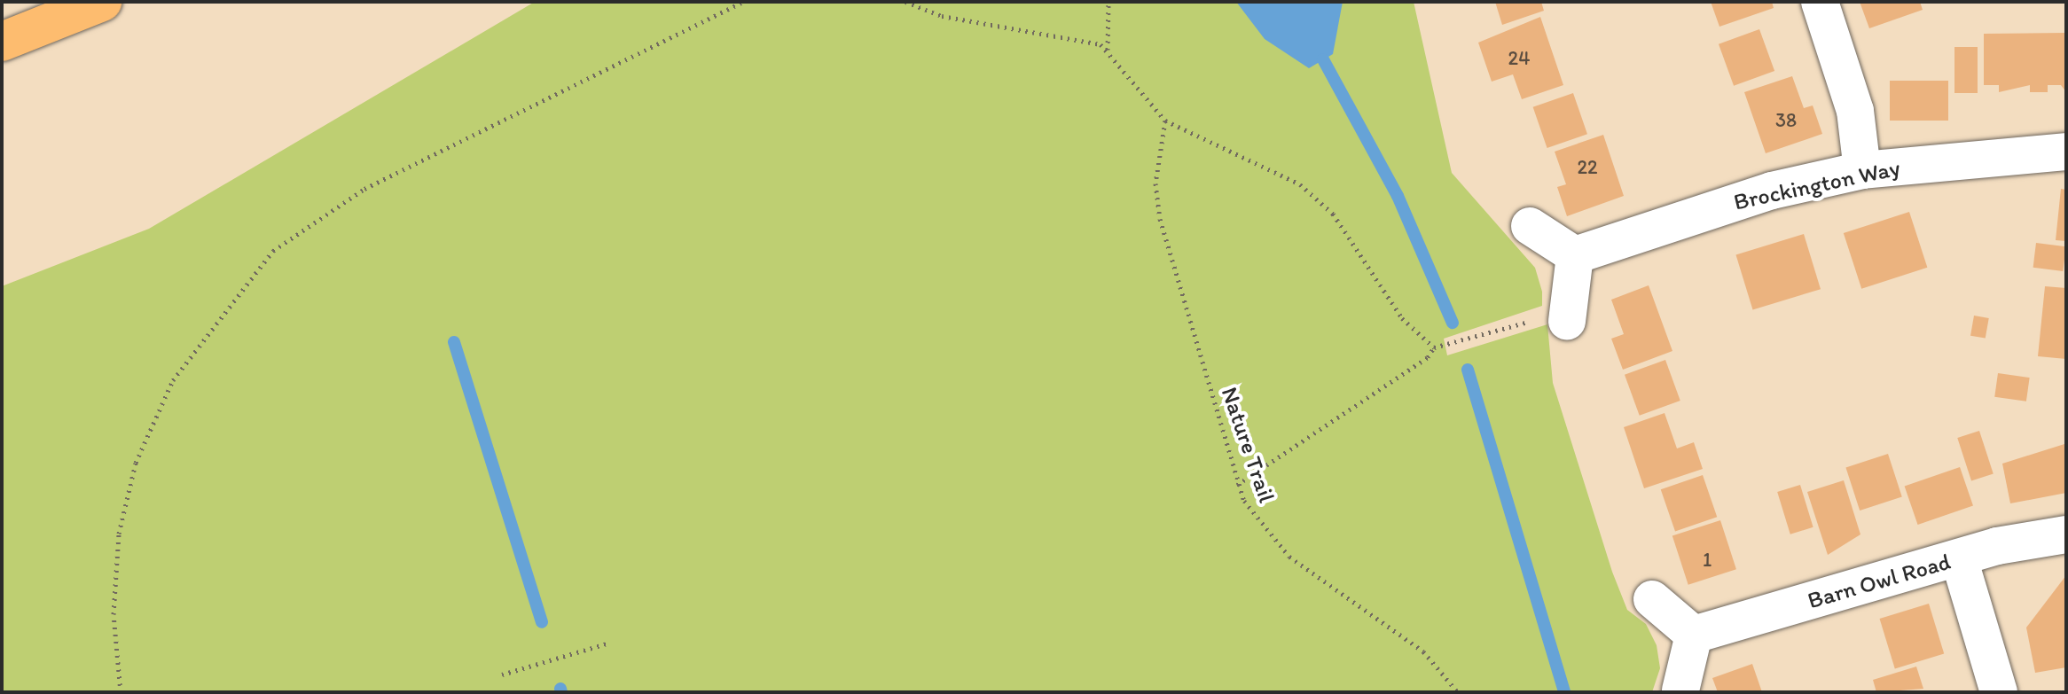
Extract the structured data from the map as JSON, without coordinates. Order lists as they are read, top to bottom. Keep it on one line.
{"streets":{"street":["Brockington Way","Barn Owl Road"],"path":["Nature Trail"]},"house_numbers":["24","38","22","1"]}
